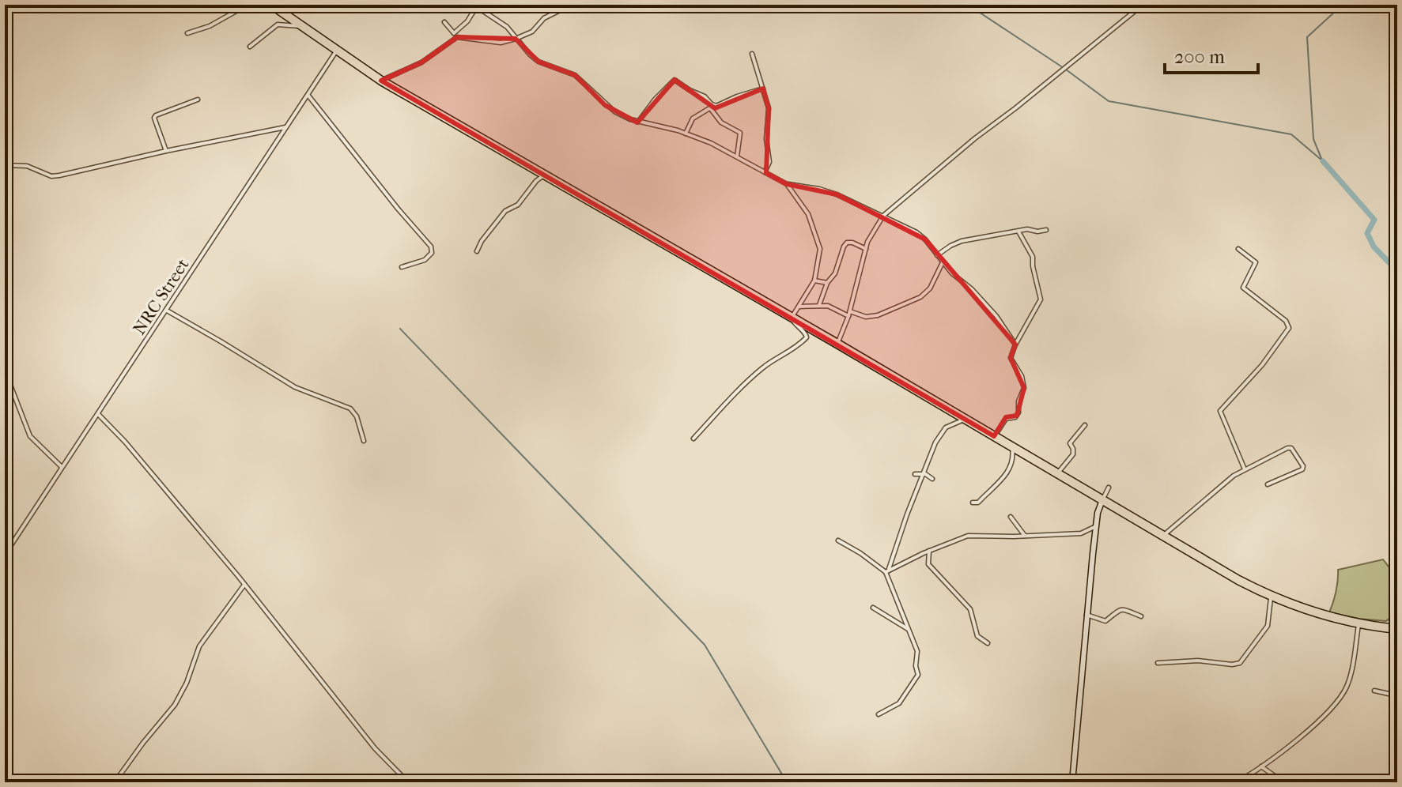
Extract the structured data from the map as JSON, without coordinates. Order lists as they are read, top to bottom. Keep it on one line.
{"streets":{"street":["NRC Street"]},"scale_bar":"200 m"}
